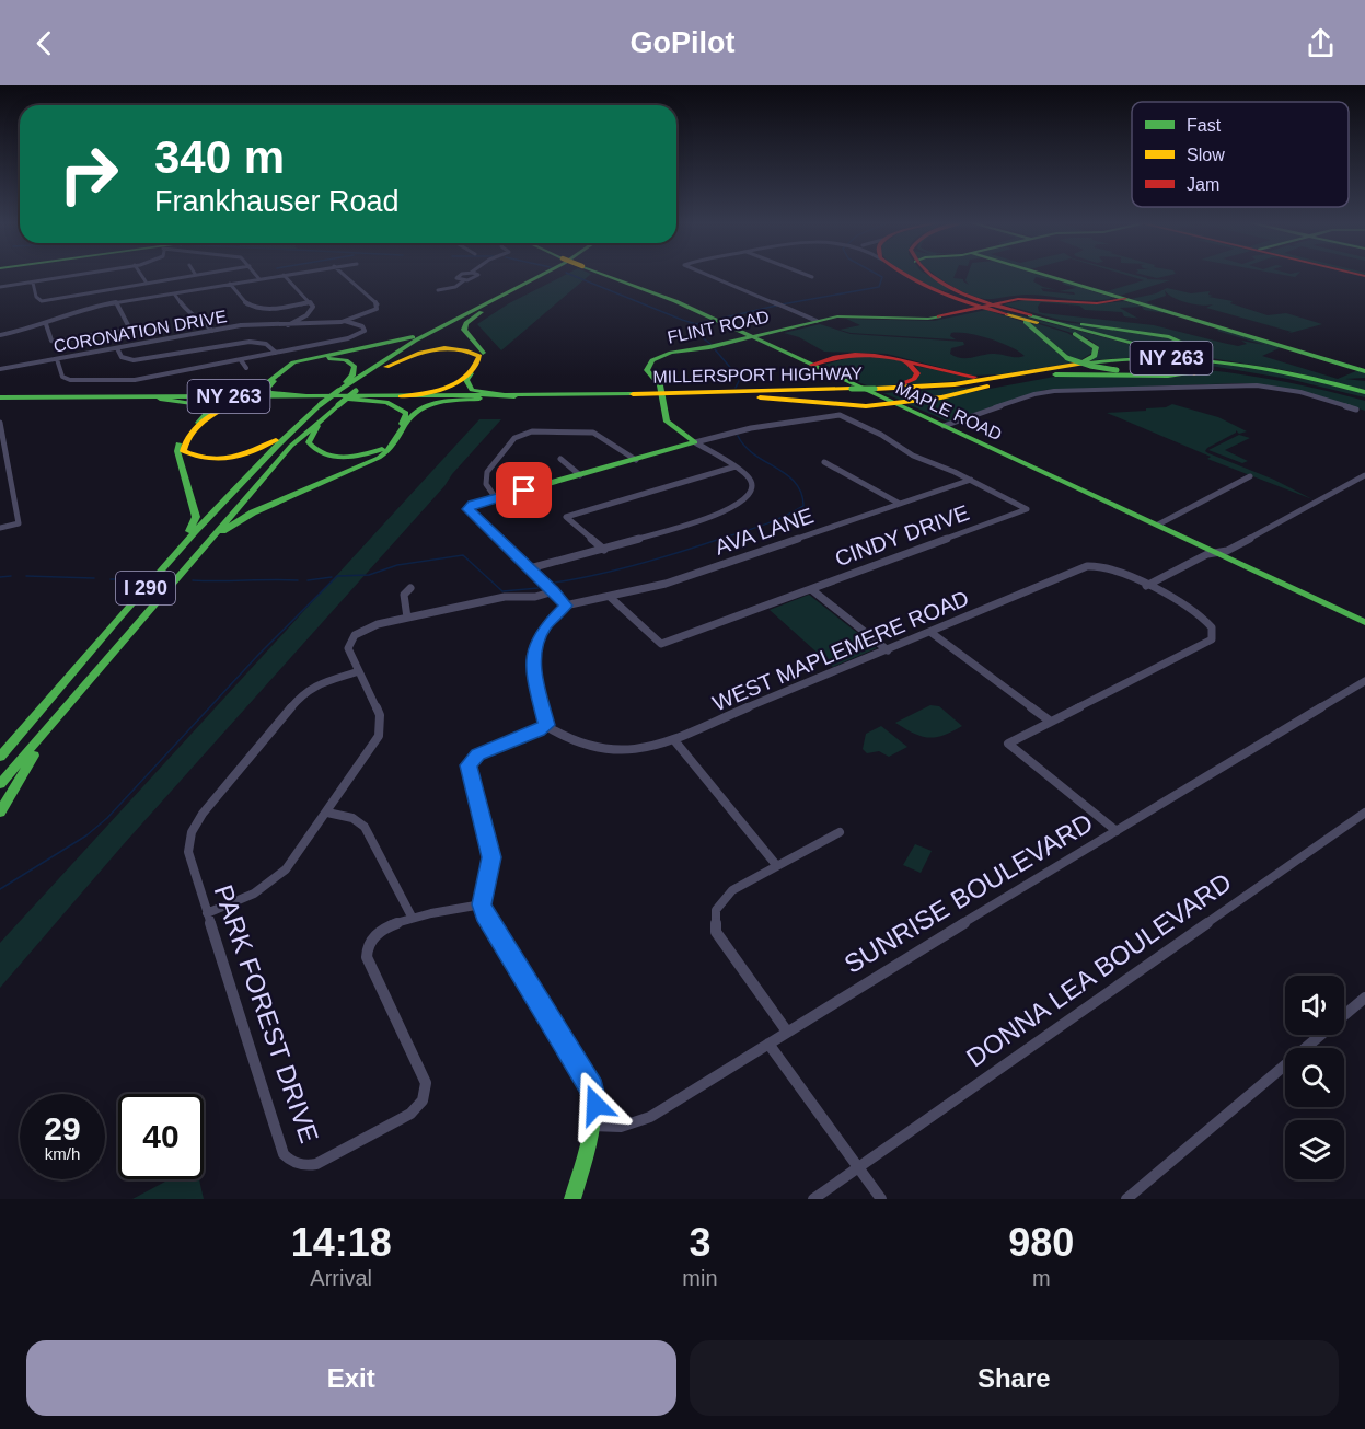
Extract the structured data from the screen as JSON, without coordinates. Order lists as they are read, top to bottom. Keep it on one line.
{"streets":{"main road":["FLINT ROAD","NY 263","MILLERSPORT HIGHWAY","MAPLE ROAD","I 290"],"street":["CORONATION DRIVE","AVA LANE","CINDY DRIVE","WEST MAPLEMERE ROAD","SUNRISE BOULEVARD","DONNA LEA BOULEVARD","PARK FOREST DRIVE"]},"crossings":[["FLINT ROAD","MILLERSPORT HIGHWAY"],["FLINT ROAD","MAPLE ROAD"],["FLINT ROAD","CINDY DRIVE"],["MILLERSPORT HIGHWAY","I 290"],["AVA LANE","CINDY DRIVE"]],"legend":["Fast","Slow","Jam"],"page":{"header":"GoPilot","turn":["340 m","Frankhauser Road"],"speed":"29 km/h","limit":"40","eta":["14:18","Arrival","3","min","980","m"],"buttons":["Exit","Share"]}}
